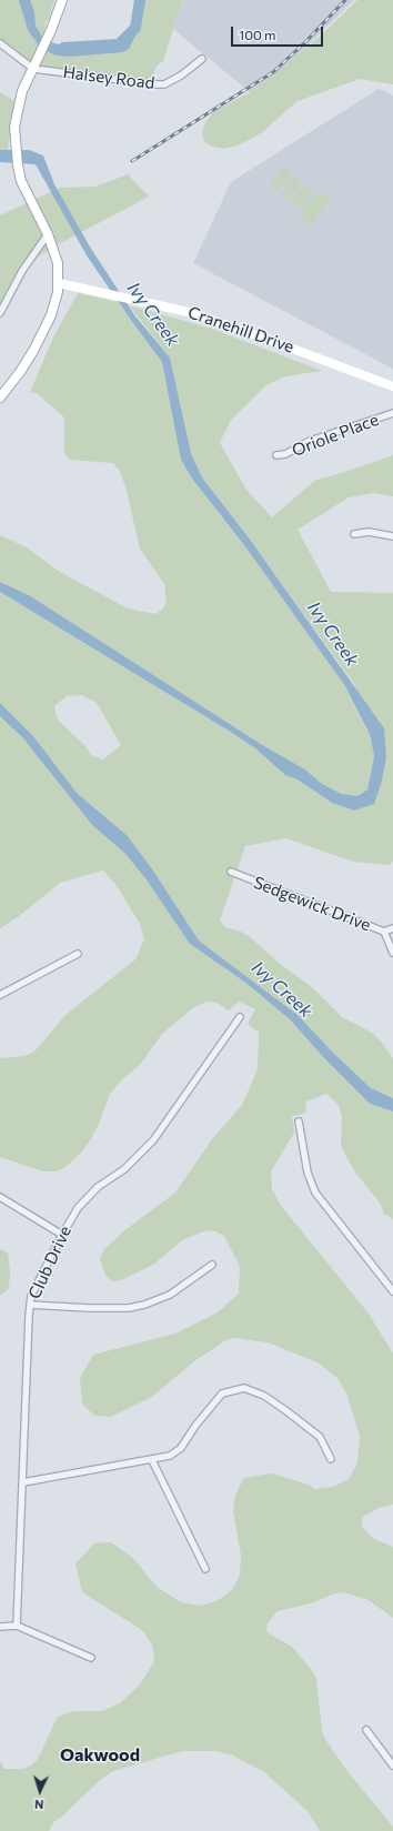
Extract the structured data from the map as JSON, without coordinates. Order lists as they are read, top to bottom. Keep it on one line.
{"streets":{"main road":["Cranehill Drive"],"street":["Halsey Road","Oriole Place","Sedgewick Drive","Club Drive"]},"districts":["Oakwood"],"water":["Ivy Creek"],"scale_bar":"100 m","north":"bottom"}
